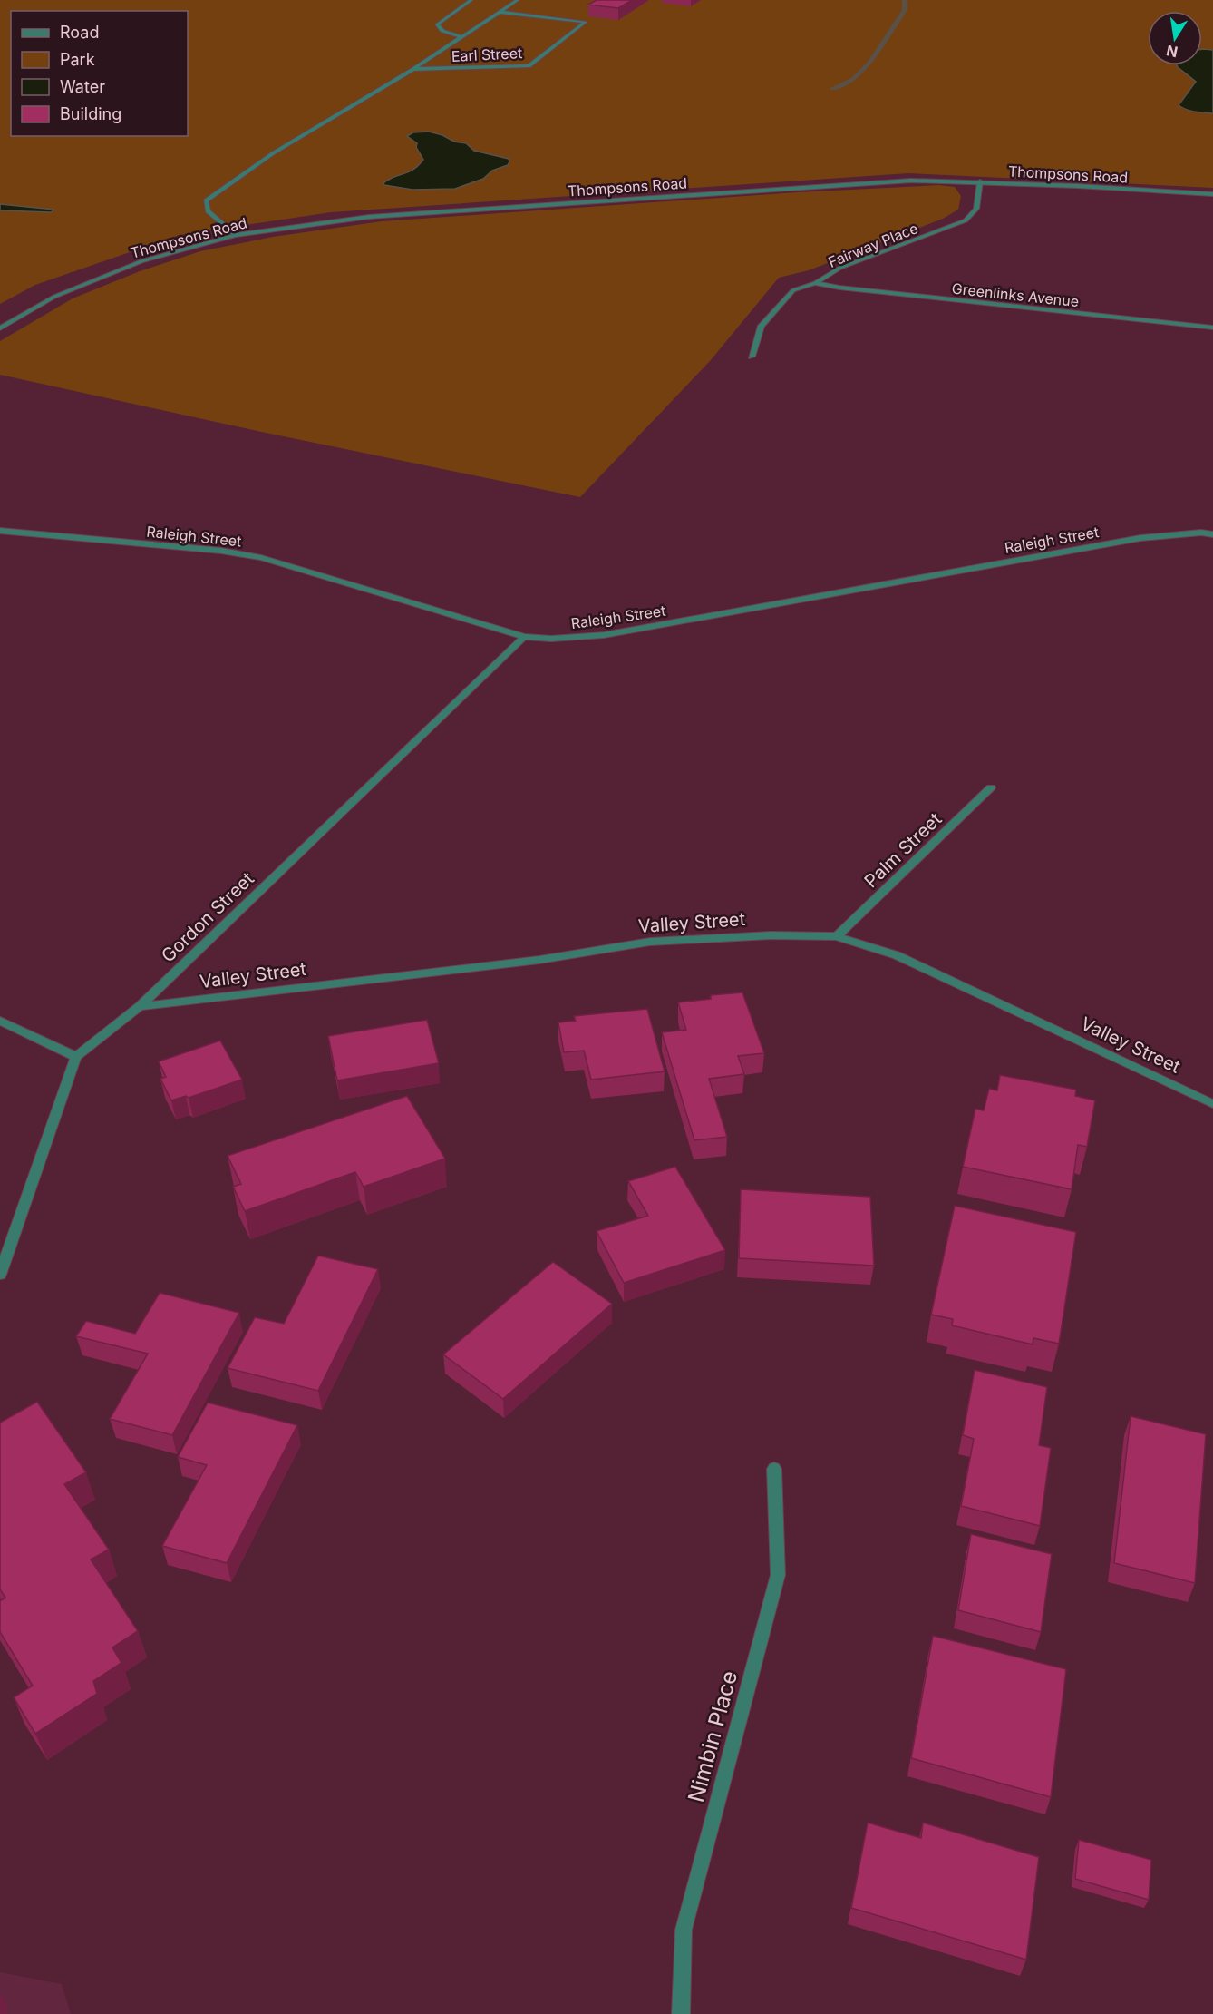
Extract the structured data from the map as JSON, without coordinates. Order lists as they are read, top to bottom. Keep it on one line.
{"streets":{"street":["Earl Street","Thompsons Road","Fairway Place","Greenlinks Avenue","Raleigh Street","Palm Street","Gordon Street","Valley Street","Nimbin Place"]},"crossings":[["Earl Street","Thompsons Road"],["Thompsons Road","Fairway Place"],["Fairway Place","Greenlinks Avenue"],["Raleigh Street","Gordon Street"],["Palm Street","Valley Street"],["Gordon Street","Valley Street"]],"legend":["Road","Park","Water","Building"],"north":"bottom"}
